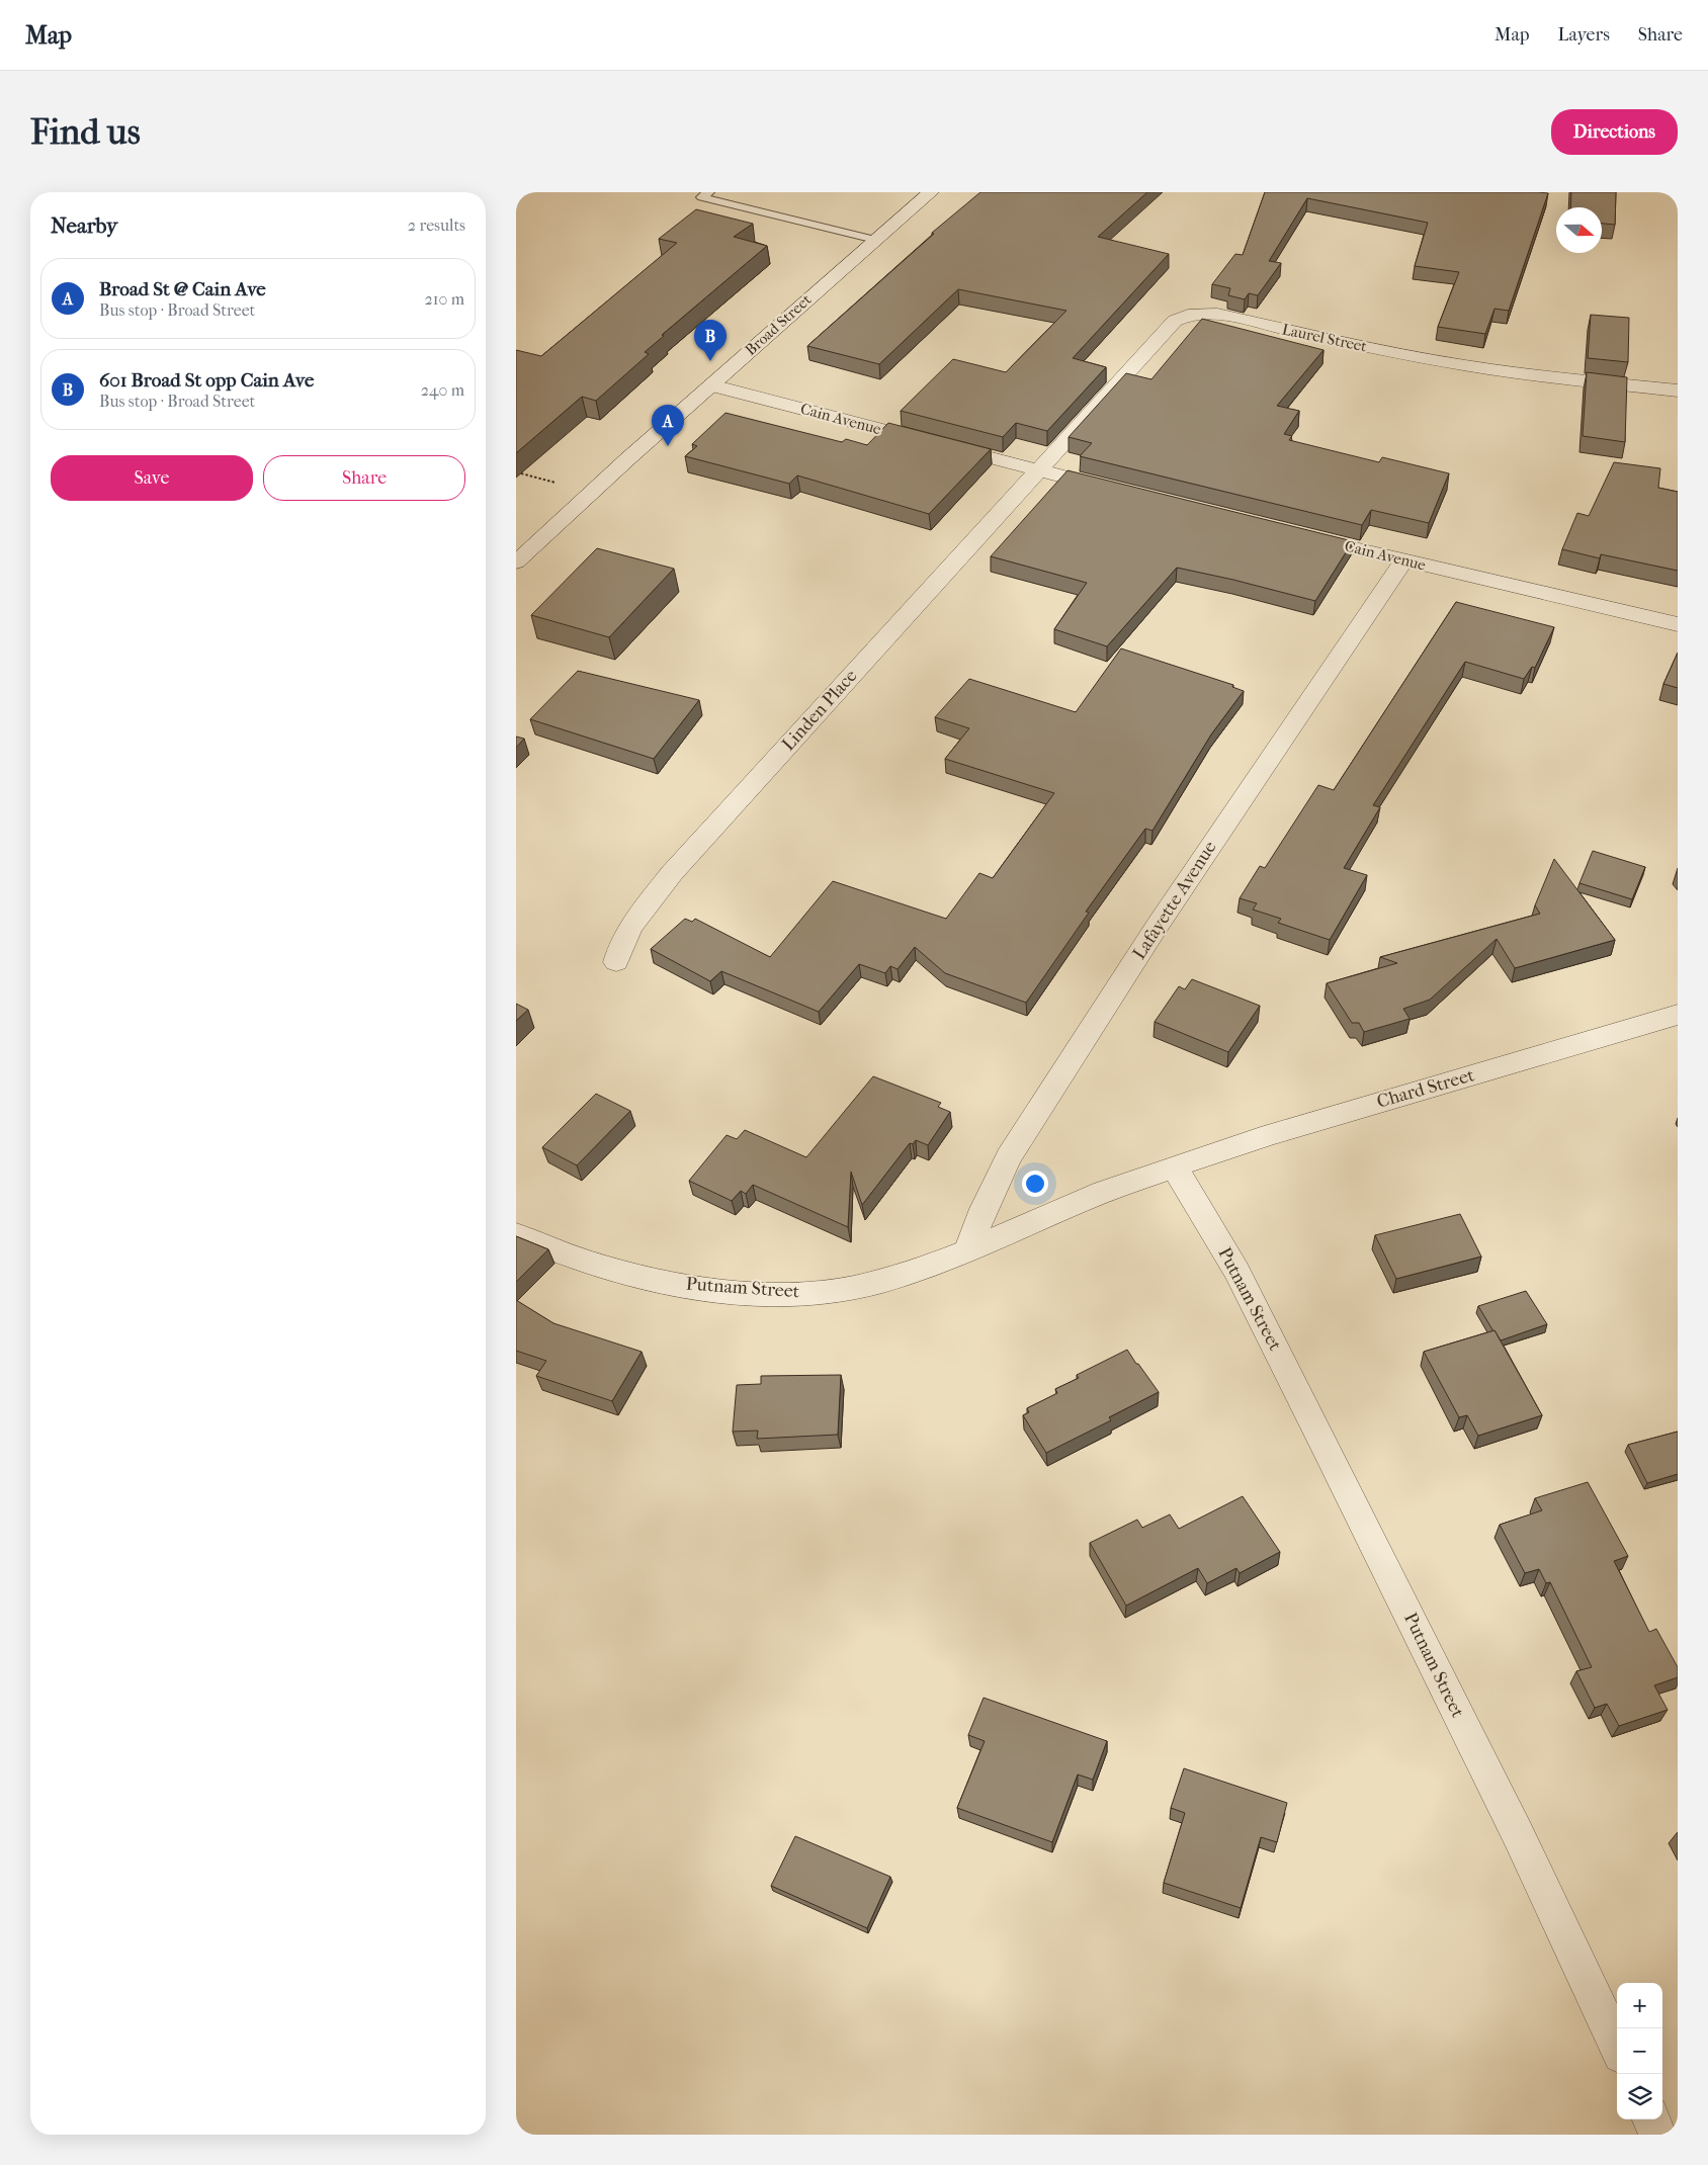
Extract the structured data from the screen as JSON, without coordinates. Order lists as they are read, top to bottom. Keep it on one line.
{"streets":{"street":["Broad Street","Laurel Street","Cain Avenue","Linden Place","Lafayette Avenue","Chard Street","Putnam Street"]},"crossings":[["Broad Street","Cain Avenue"],["Laurel Street","Cain Avenue"],["Laurel Street","Linden Place"],["Cain Avenue","Linden Place"],["Cain Avenue","Lafayette Avenue"],["Lafayette Avenue","Putnam Street"],["Chard Street","Putnam Street"]],"north":"right","page":{"header":"Map","nav":["Map","Layers","Share"],"buttons":["Directions",["Save","Share"]],"title":"Find us","heading":["Nearby","2 results"],"list":[{"mark":"A","name":"Broad St @ Cain Ave","note":"Bus stop · Broad Street","value":"210 m"},{"mark":"B","name":"601 Broad St opp Cain Ave","note":"Bus stop · Broad Street","value":"240 m"}],"pins":["B","A"],"map_buttons":["+","−"]}}
